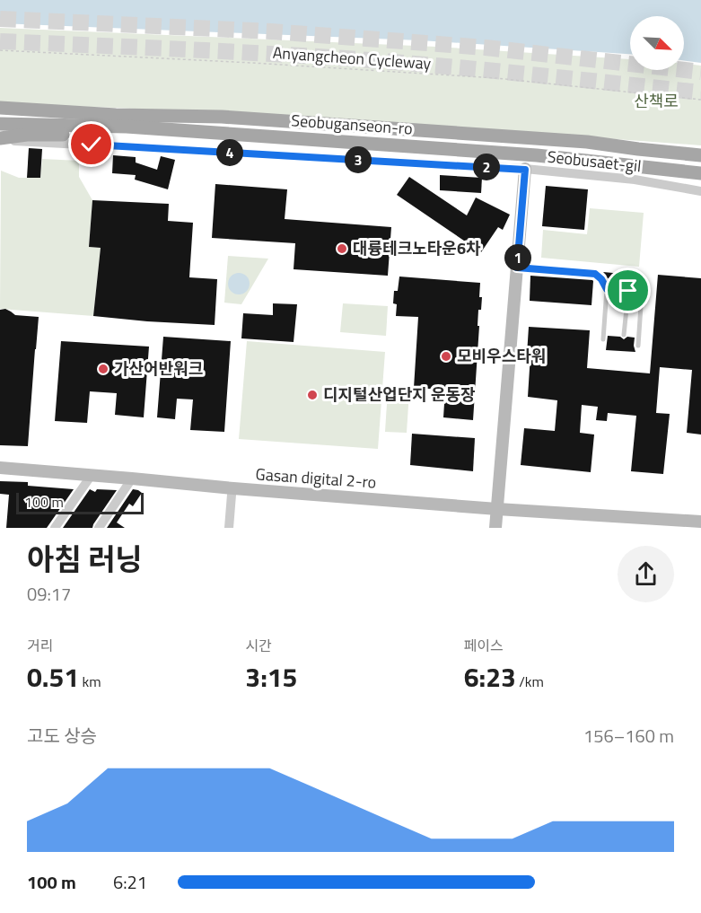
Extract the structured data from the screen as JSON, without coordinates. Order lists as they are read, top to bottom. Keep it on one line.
{"streets":{"main road":["Seobuganseon-ro"],"street":["Seobusaet-gil","Gasan digital 2-ro"],"path":["Anyangcheon Cycleway"]},"parks":["산책로"],"places":["대륭테크노타운6차","모비우스타워","가산어반워크","디지털산업단지 운동장"],"scale_bar":"100 m","north":"bottom right","page":{"pins":["4","3","2","1"],"scale":"100 m","heading":["아침 러닝","09:17"],"stats":[["거리","0.51 km"],["시간","3:15"],["페이스","6:23 /km"]],"chart":["고도 상승","156–160 m"],"list":[{"name":"100 m","note":"6:21"}]}}
